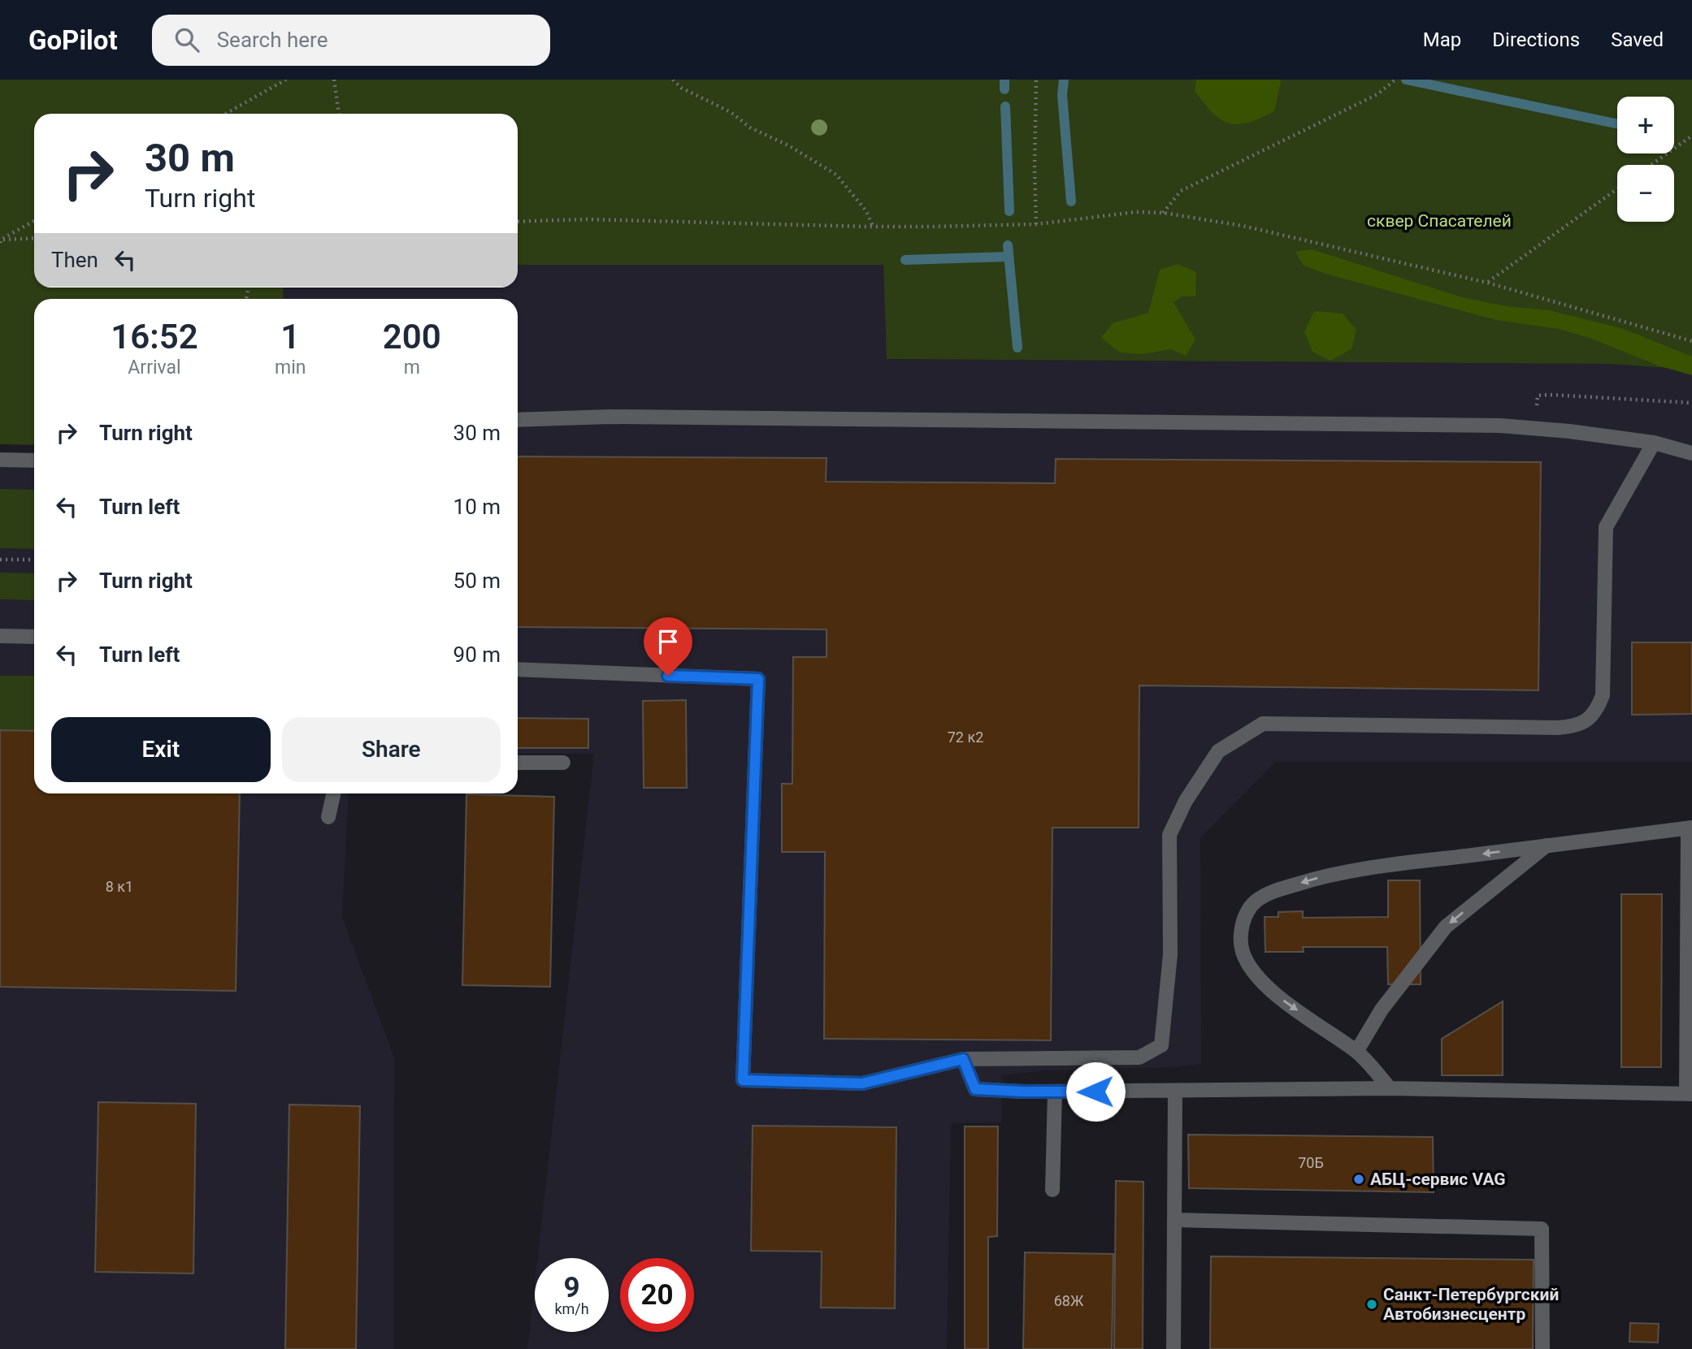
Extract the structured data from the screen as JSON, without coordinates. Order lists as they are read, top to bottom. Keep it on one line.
{"parks":["cквер Спасателей"],"places":["АБЦ-сервис VAG","Санкт-Петербургский Автобизнесцентр"],"house_numbers":["72 к2","8 к1","70Б","68Ж"],"page":{"header":"GoPilot","search":"Search here","nav":["Map","Directions","Saved"],"map_buttons":["+","−"],"turn":["30 m","Turn right"],"then":"Then","eta":["16:52","Arrival","1","min","200","m"],"list":[{"name":"Turn right","value":"30 m"},{"name":"Turn left","value":"10 m"},{"name":"Turn right","value":"50 m"},{"name":"Turn left","value":"90 m"}],"buttons":["Exit","Share"],"speed":"9 km/h","limit":"20"}}
